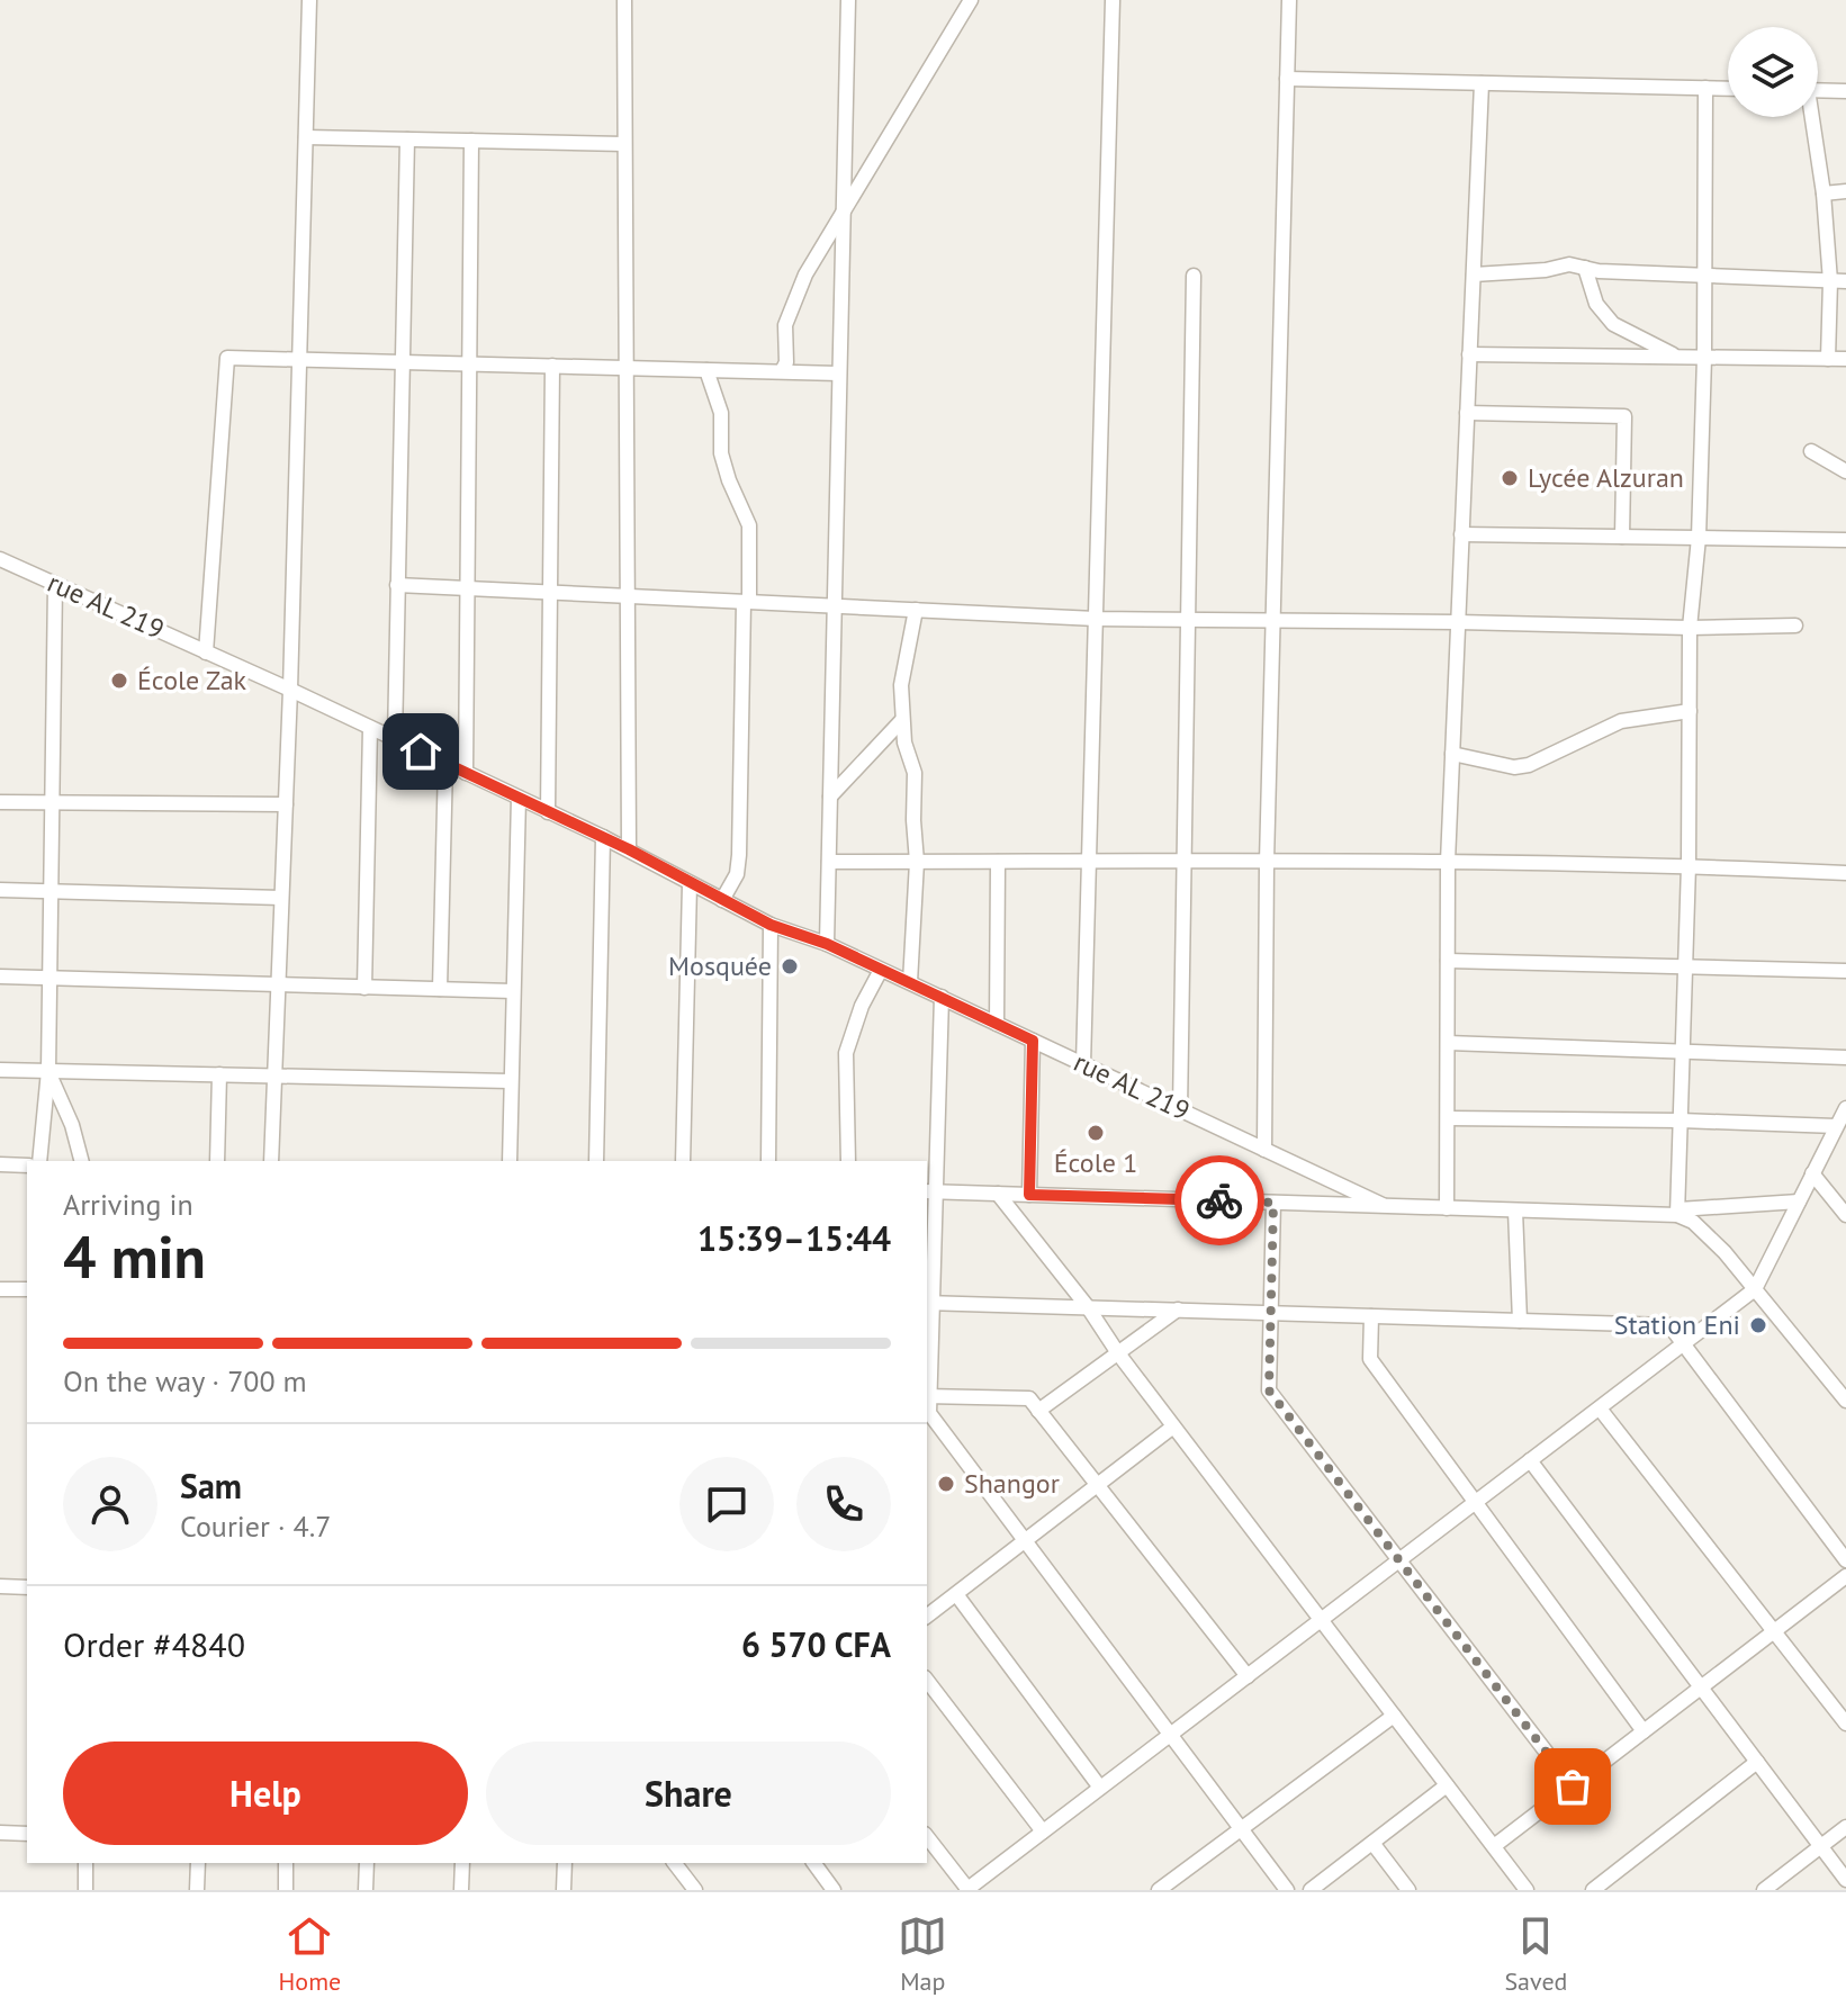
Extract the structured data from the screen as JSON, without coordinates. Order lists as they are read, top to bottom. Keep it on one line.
{"streets":{"street":["rue AL 219"]},"places":["Lycée Alzuran","École Zak","Mosquée","École 1","Station Eni","Shangor"],"page":{"heading":["4 min","Arriving in","15:39–15:44"],"panel":["Sam","Courier · 4.7","Order #4840","6 570 CFA"],"bar":"On the way · 700 m","buttons":["Help","Share"],"tabs":["Home","Map","Saved"]}}
